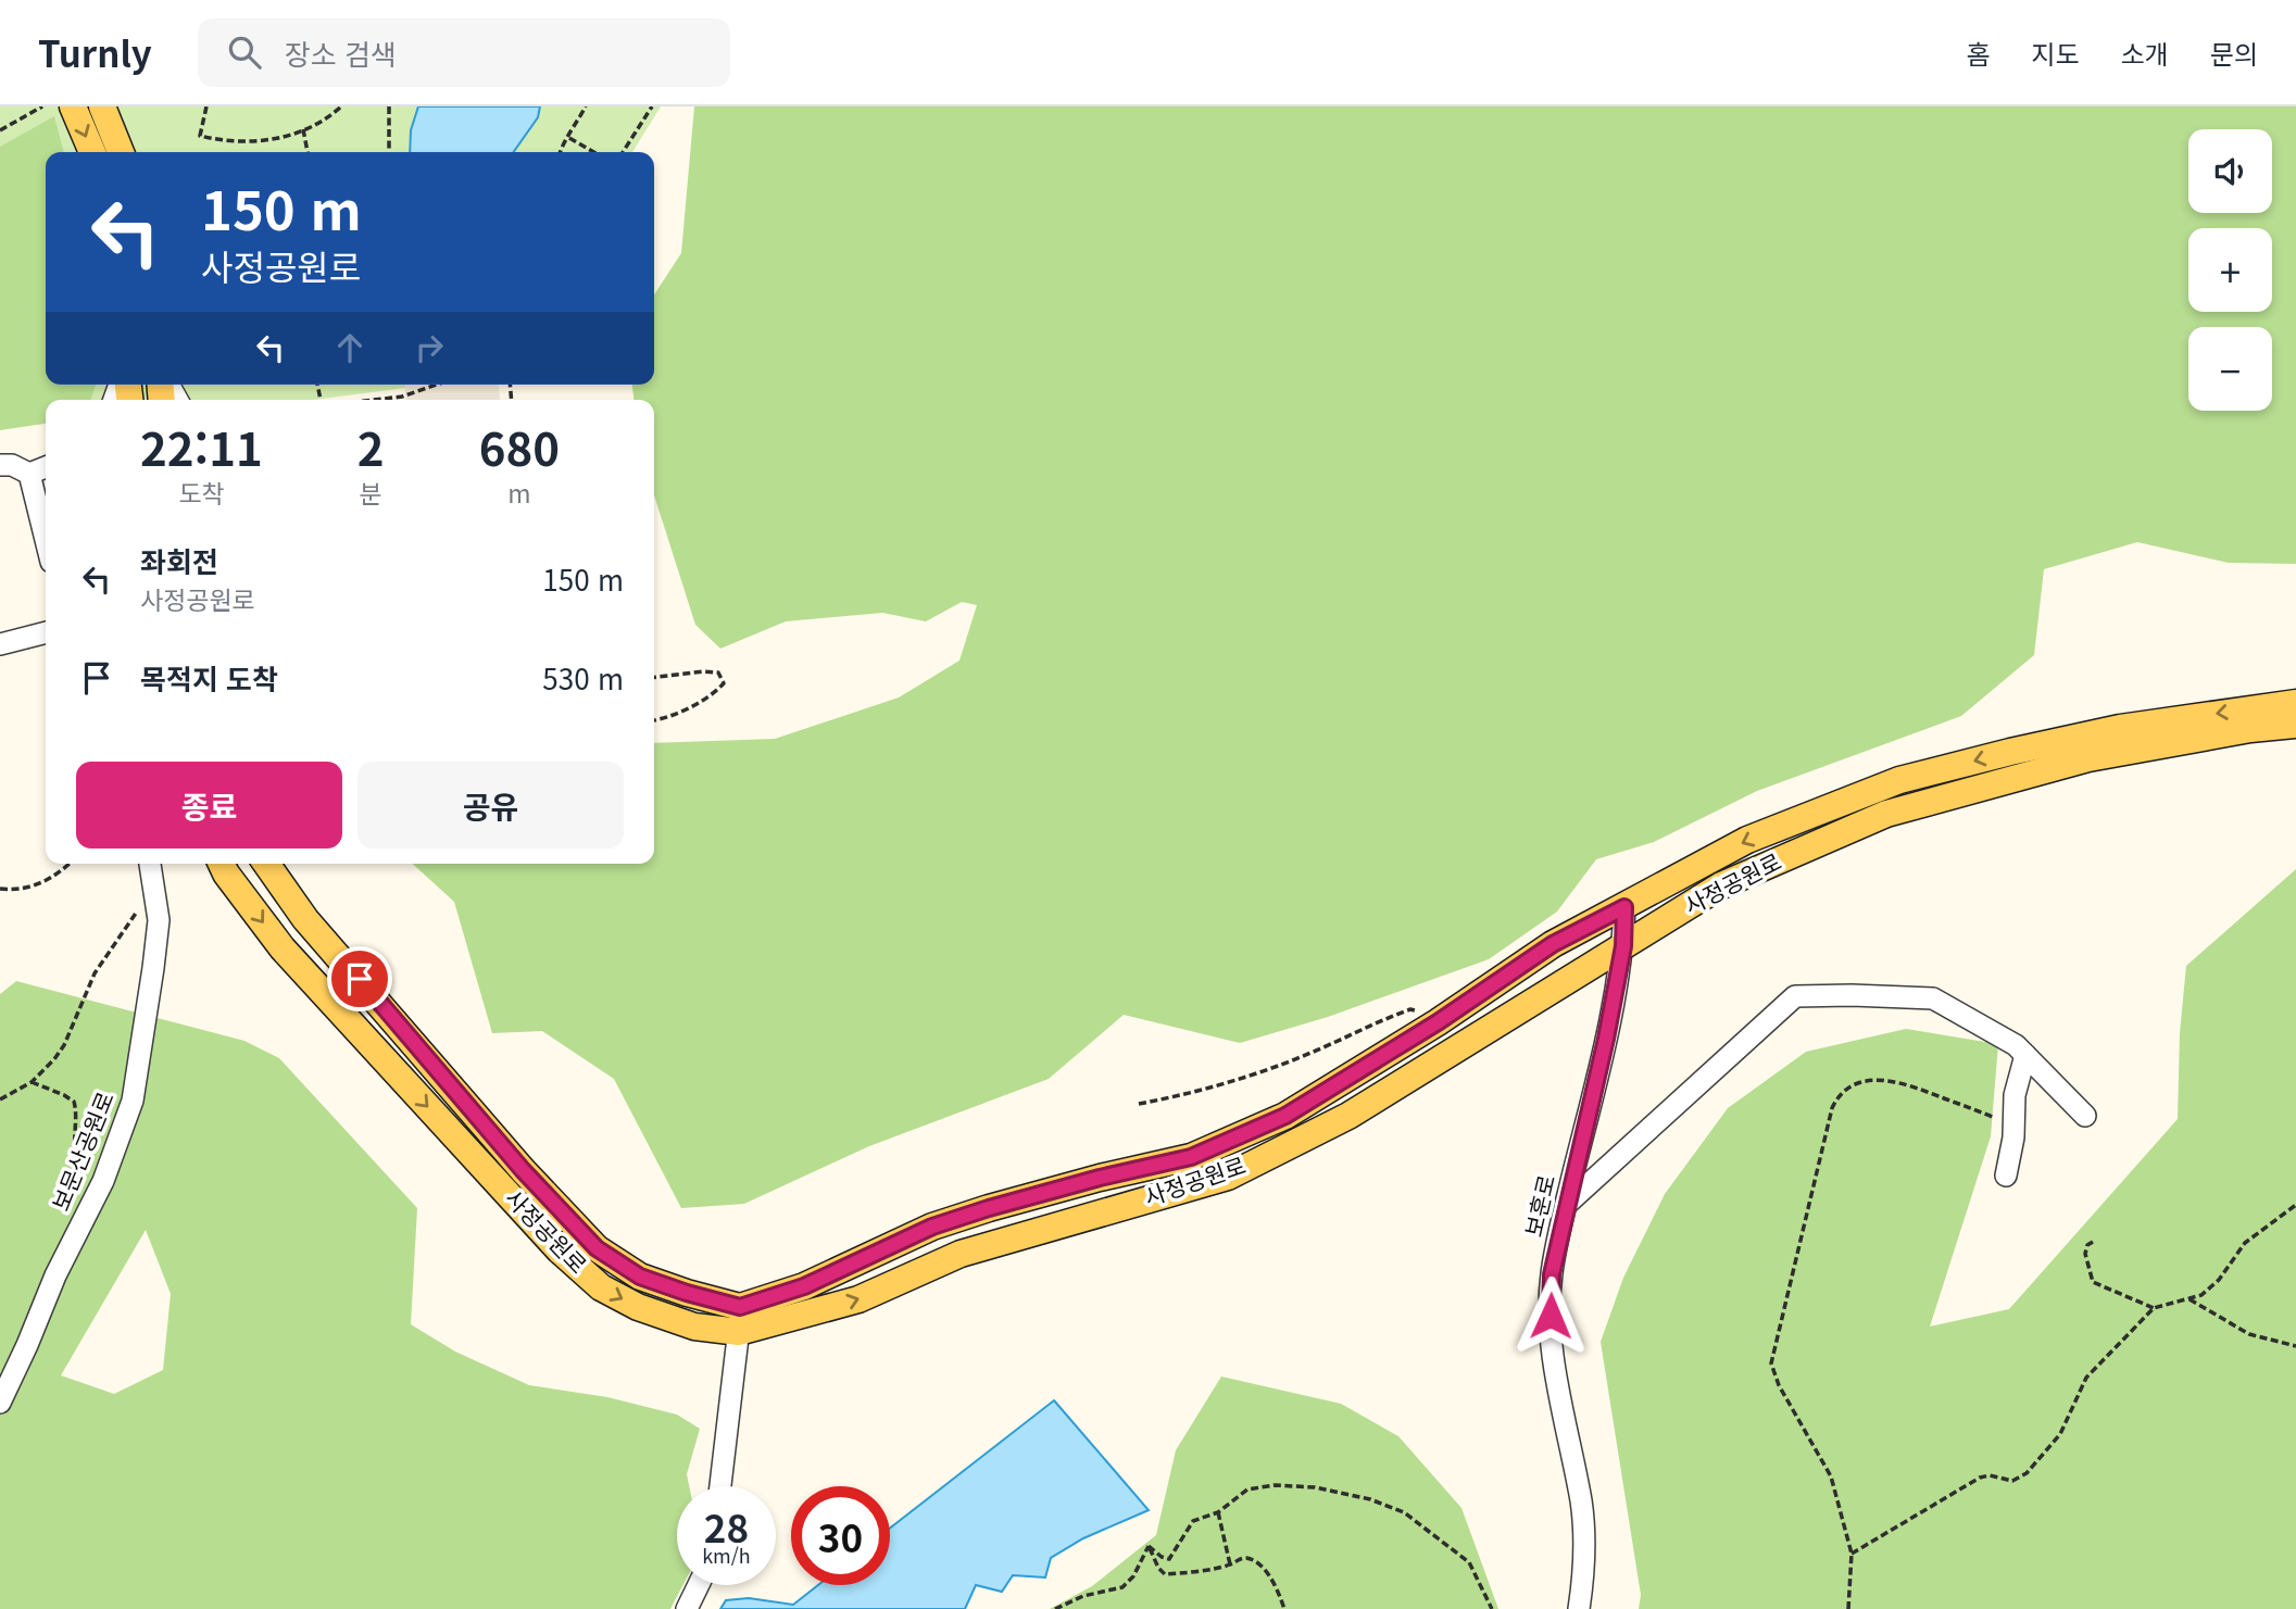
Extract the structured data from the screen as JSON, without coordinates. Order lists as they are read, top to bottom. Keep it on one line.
{"streets":{"main road":["사정공원로"],"street":["보문산공원로","보훈로"]},"crossings":[["사정공원로","보훈로"]],"page":{"header":"Turnly","search":"장소 검색","nav":["홈","지도","소개","문의"],"map_buttons":["+","−"],"turn":["150 m","사정공원로"],"eta":["22:11","도착","2","분","680","m"],"list":[{"name":"좌회전","note":"사정공원로","value":"150 m"},{"name":"목적지 도착","value":"530 m"}],"buttons":["종료","공유"],"speed":"28 km/h","limit":"30"}}
